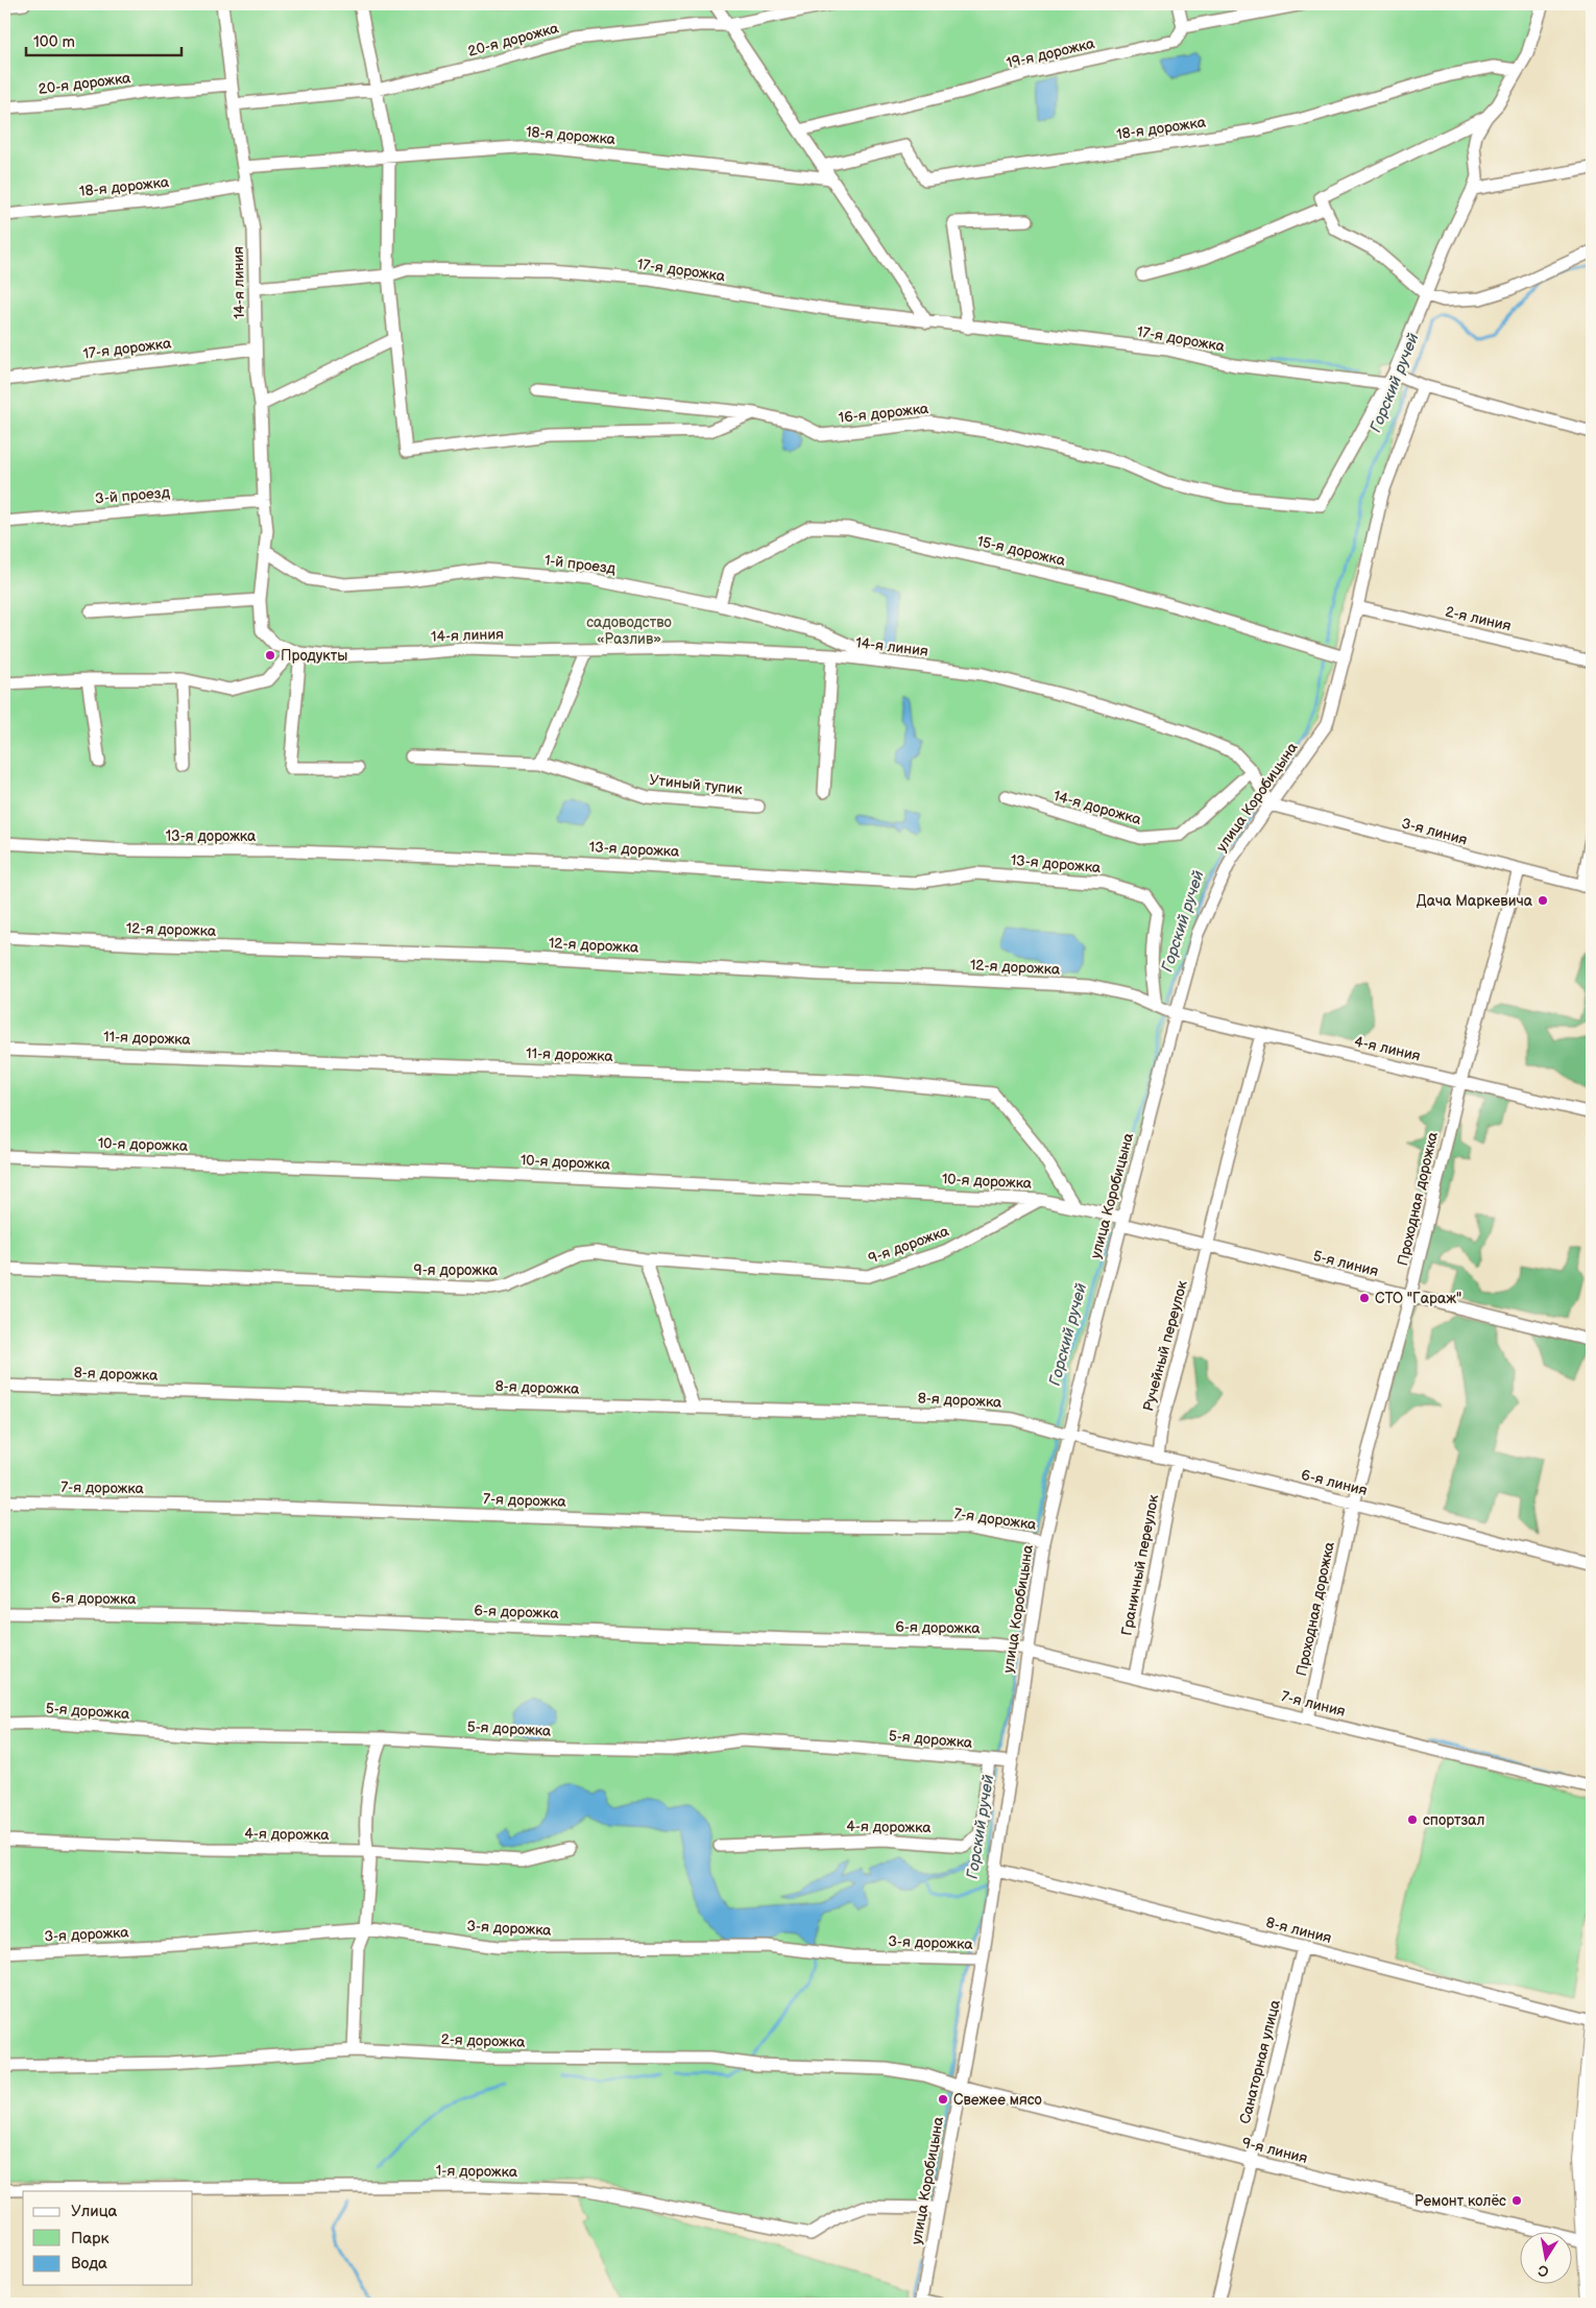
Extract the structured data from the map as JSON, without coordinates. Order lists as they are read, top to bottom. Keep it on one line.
{"streets":{"street":["20-я дорожка","19-я дорожка","18-я дорожка","17-я дорожка","14-я линия","16-я дорожка","3-й проезд","15-я дорожка","1-й проезд","2-я линия","Утиный тупик","улица Коробицына","14-я дорожка","3-я линия","13-я дорожка","12-я дорожка","11-я дорожка","4-я линия","10-я дорожка","Проходная дорожка","9-я дорожка","5-я линия","Ручейный переулок","8-я дорожка","6-я линия","7-я дорожка","Граничный переулок","6-я дорожка","7-я линия","5-я дорожка","4-я дорожка","3-я дорожка","8-я линия","2-я дорожка","Санаторная улица","9-я линия","1-я дорожка"]},"crossings":[["20-я дорожка","14-я линия"],["18-я дорожка","14-я линия"],["17-я дорожка","14-я линия"],["17-я дорожка","16-я дорожка"],["14-я линия","3-й проезд"],["14-я линия","1-й проезд"],["14-я линия","улица Коробицына"],["14-я линия","14-я дорожка"],["14-я линия","3-я линия"],["15-я дорожка","1-й проезд"],["15-я дорожка","улица Коробицына"],["2-я линия","улица Коробицына"],["улица Коробицына","3-я линия"],["улица Коробицына","12-я дорожка"],["улица Коробицына","4-я линия"],["улица Коробицына","10-я дорожка"],["улица Коробицына","5-я линия"],["улица Коробицына","8-я дорожка"],["улица Коробицына","6-я линия"],["улица Коробицына","7-я дорожка"],["улица Коробицына","6-я дорожка"],["улица Коробицына","7-я линия"],["улица Коробицына","5-я дорожка"],["улица Коробицына","3-я дорожка"],["улица Коробицына","8-я линия"],["улица Коробицына","2-я дорожка"],["улица Коробицына","9-я линия"],["улица Коробицына","1-я дорожка"],["3-я линия","Проходная дорожка"],["13-я дорожка","12-я дорожка"],["12-я дорожка","4-я линия"],["11-я дорожка","10-я дорожка"],["4-я линия","Проходная дорожка"],["4-я линия","Ручейный переулок"],["10-я дорожка","9-я дорожка"],["10-я дорожка","5-я линия"],["Проходная дорожка","5-я линия"],["Проходная дорожка","6-я линия"],["Проходная дорожка","7-я линия"],["5-я линия","Ручейный переулок"],["Ручейный переулок","6-я линия"],["8-я дорожка","6-я линия"],["6-я линия","Граничный переулок"],["Граничный переулок","7-я линия"],["6-я дорожка","7-я линия"],["5-я дорожка","4-я дорожка"],["8-я линия","Санаторная улица"],["2-я дорожка","9-я линия"],["Санаторная улица","9-я линия"]],"water":["Горский ручей"],"parks":["садоводство «Разлив»"],"places":["Продукты","Дача Маркевича","СТО \"Гараж\"","спортзал","Свежее мясо","Ремонт колёс"],"legend":["Улица","Парк","Вода"],"scale_bar":"100 m","north":"bottom"}
